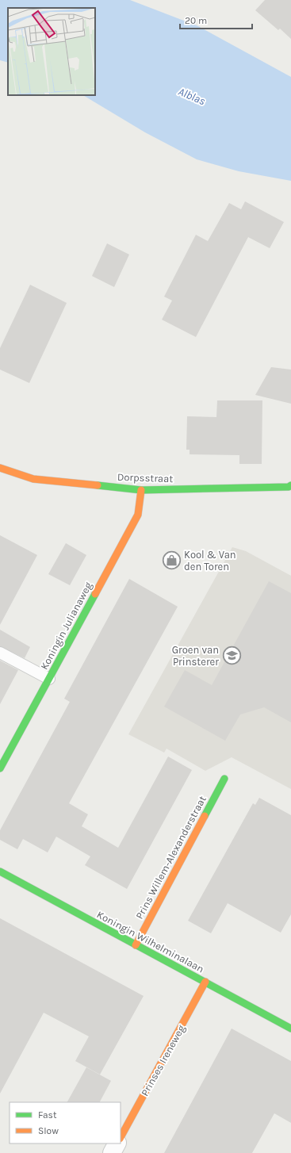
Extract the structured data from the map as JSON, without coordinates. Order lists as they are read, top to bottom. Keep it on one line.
{"streets":{"street":["Dorpsstraat","Koningin Julianaweg","Prins Willem-Alexanderstraat","Koningin Wilhelminalaan","Prinses Ireneweg"]},"crossings":[["Dorpsstraat","Koningin Julianaweg"],["Prins Willem-Alexanderstraat","Koningin Wilhelminalaan"],["Koningin Wilhelminalaan","Prinses Ireneweg"]],"water":["Alblas"],"places":{"shop":["Kool & Van den Toren"],"school or university":["Groen van Prinsterer"]},"legend":["Fast","Slow"],"scale_bar":"20 m"}
